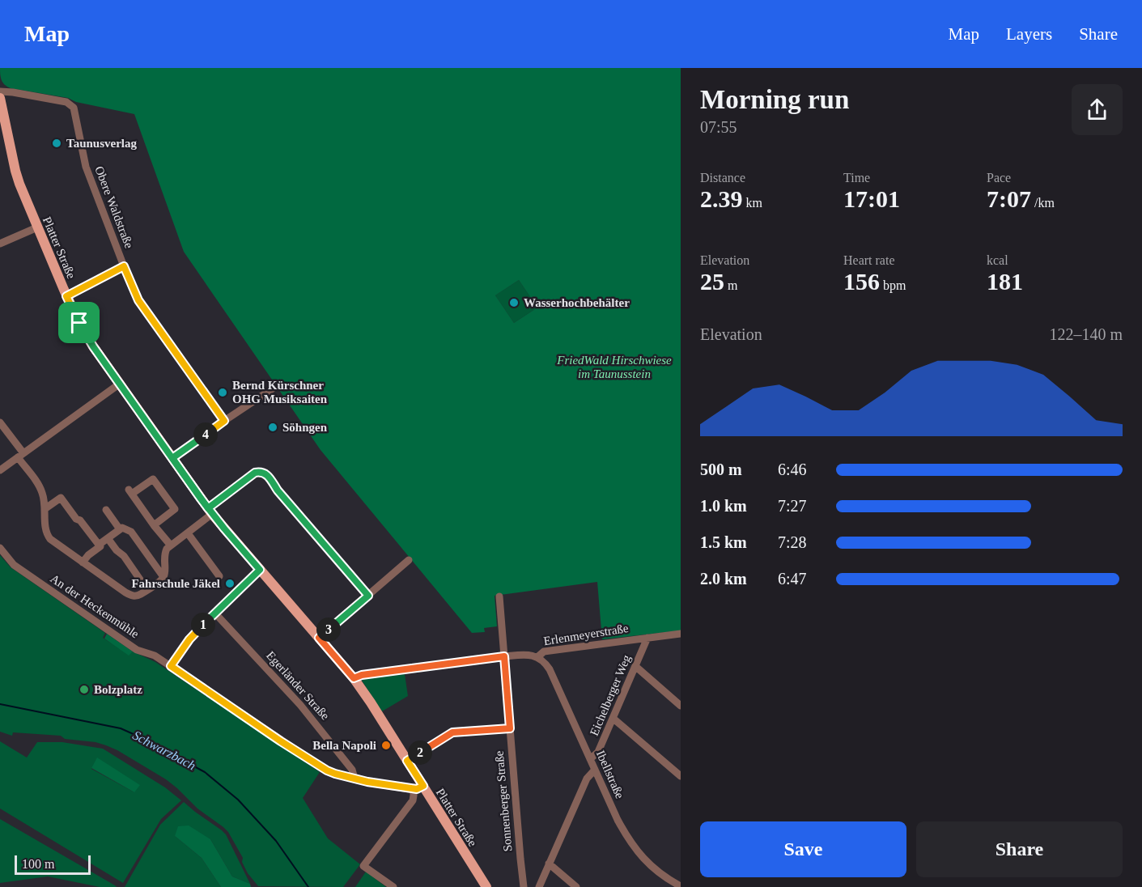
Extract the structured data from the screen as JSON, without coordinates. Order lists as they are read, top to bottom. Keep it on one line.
{"streets":{"main road":["Platter Straße"],"street":["Obere Waldstraße","An der Heckenmühle","Erlenmeyerstraße","Egerländer Straße","Eichelberger Weg","Ibellstraße","Sonnenberger Straße"]},"crossings":[["Platter Straße","An der Heckenmühle"],["Platter Straße","Erlenmeyerstraße"],["An der Heckenmühle","Egerländer Straße"],["Erlenmeyerstraße","Eichelberger Weg"],["Erlenmeyerstraße","Ibellstraße"],["Erlenmeyerstraße","Sonnenberger Straße"],["Eichelberger Weg","Ibellstraße"]],"water":["Schwarzbach"],"parks":["FriedWald Hirschwiese im Taunusstein"],"places":["Taunusverlag","Wasserhochbehälter","Bernd Kürschner OHG Musiksaiten","Söhngen","Fahrschule Jäkel","Bolzplatz","Bella Napoli"],"scale_bar":"100 m","page":{"header":"Map","nav":["Map","Layers","Share"],"heading":["Morning run","07:55"],"stats":[["Distance","2.39 km"],["Time","17:01"],["Pace","7:07 /km"],["Elevation","25 m"],["Heart rate","156 bpm"],["kcal","181"]],"chart":["Elevation","122–140 m"],"pins":["4","1","3","2"],"list":[{"name":"500 m","note":"6:46"},{"name":"1.0 km","note":"7:27"},{"name":"1.5 km","note":"7:28"},{"name":"2.0 km","note":"6:47"}],"buttons":["Save","Share"],"scale":"100 m"}}
